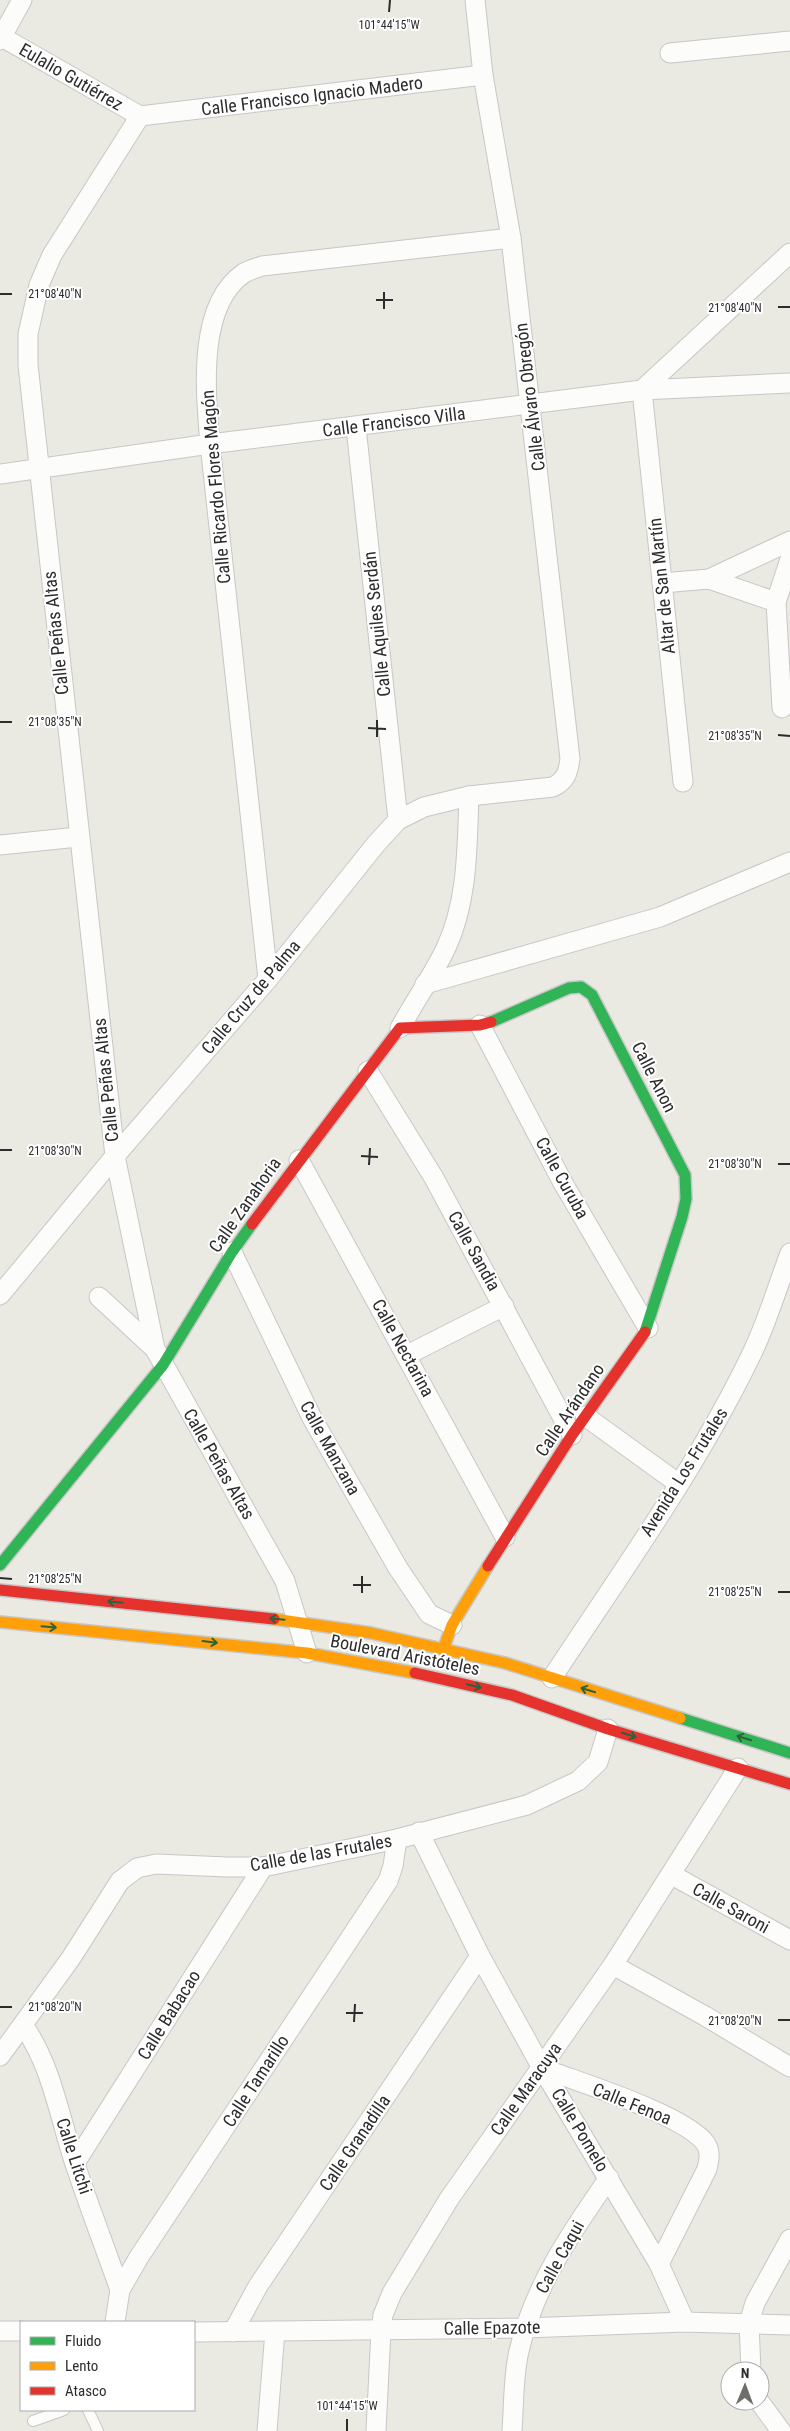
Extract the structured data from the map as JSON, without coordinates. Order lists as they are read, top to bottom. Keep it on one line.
{"streets":{"street":["Eulalio Gutiérrez","Calle Francisco Ignacio Madero","Calle Álvaro Obregón","Calle Francisco Villa","Calle Ricardo Flores Magón","Altar de San Martín","Calle Aquiles Serdán","Calle Peñas Altas","Calle Cruz de Palma","Calle Anon","Calle Curuba","Calle Zanahoria","Calle Sandia","Calle Nectarina","Calle Arándano","Calle Manzana","Avenida Los Frutales","Boulevard Aristóteles","Calle de las Frutales","Calle Saroni","Calle Babacao","Calle Tamarillo","Calle Maracuya","Calle Fenoa","Calle Pomelo","Calle Granadilla","Calle Litchi","Calle Caqui","Calle Epazote"]},"crossings":[["Eulalio Gutiérrez","Calle Francisco Ignacio Madero"],["Eulalio Gutiérrez","Calle Peñas Altas"],["Calle Francisco Ignacio Madero","Calle Álvaro Obregón"],["Calle Francisco Ignacio Madero","Calle Peñas Altas"],["Calle Álvaro Obregón","Calle Francisco Villa"],["Calle Álvaro Obregón","Calle Ricardo Flores Magón"],["Calle Álvaro Obregón","Calle Cruz de Palma"],["Calle Francisco Villa","Calle Ricardo Flores Magón"],["Calle Francisco Villa","Altar de San Martín"],["Calle Francisco Villa","Calle Aquiles Serdán"],["Calle Francisco Villa","Calle Peñas Altas"],["Calle Ricardo Flores Magón","Calle Cruz de Palma"],["Calle Aquiles Serdán","Calle Cruz de Palma"],["Calle Peñas Altas","Calle Cruz de Palma"],["Calle Peñas Altas","Calle Zanahoria"],["Calle Peñas Altas","Boulevard Aristóteles"],["Calle Anon","Calle Curuba"],["Calle Anon","Calle Arándano"],["Calle Curuba","Calle Arándano"],["Calle Zanahoria","Calle Sandia"],["Calle Zanahoria","Calle Nectarina"],["Calle Zanahoria","Calle Manzana"],["Calle Sandia","Calle Arándano"],["Calle Nectarina","Calle Arándano"],["Calle Arándano","Calle Manzana"],["Calle Arándano","Boulevard Aristóteles"],["Avenida Los Frutales","Boulevard Aristóteles"],["Boulevard Aristóteles","Calle de las Frutales"],["Boulevard Aristóteles","Calle Maracuya"],["Calle de las Frutales","Calle Babacao"],["Calle de las Frutales","Calle Tamarillo"],["Calle de las Frutales","Calle Pomelo"],["Calle de las Frutales","Calle Litchi"],["Calle Saroni","Calle Maracuya"],["Calle Babacao","Calle Litchi"],["Calle Tamarillo","Calle Litchi"],["Calle Maracuya","Calle Fenoa"],["Calle Maracuya","Calle Pomelo"],["Calle Maracuya","Calle Epazote"],["Calle Fenoa","Calle Pomelo"],["Calle Pomelo","Calle Granadilla"],["Calle Pomelo","Calle Caqui"],["Calle Pomelo","Calle Epazote"],["Calle Granadilla","Calle Epazote"],["Calle Caqui","Calle Epazote"]],"legend":["Fluido","Lento","Atasco"],"north":"top","coordinates":["101°44'15\"W","21°08'40\"N","21°08'35\"N","21°08'30\"N","21°08'25\"N","21°08'20\"N"]}
